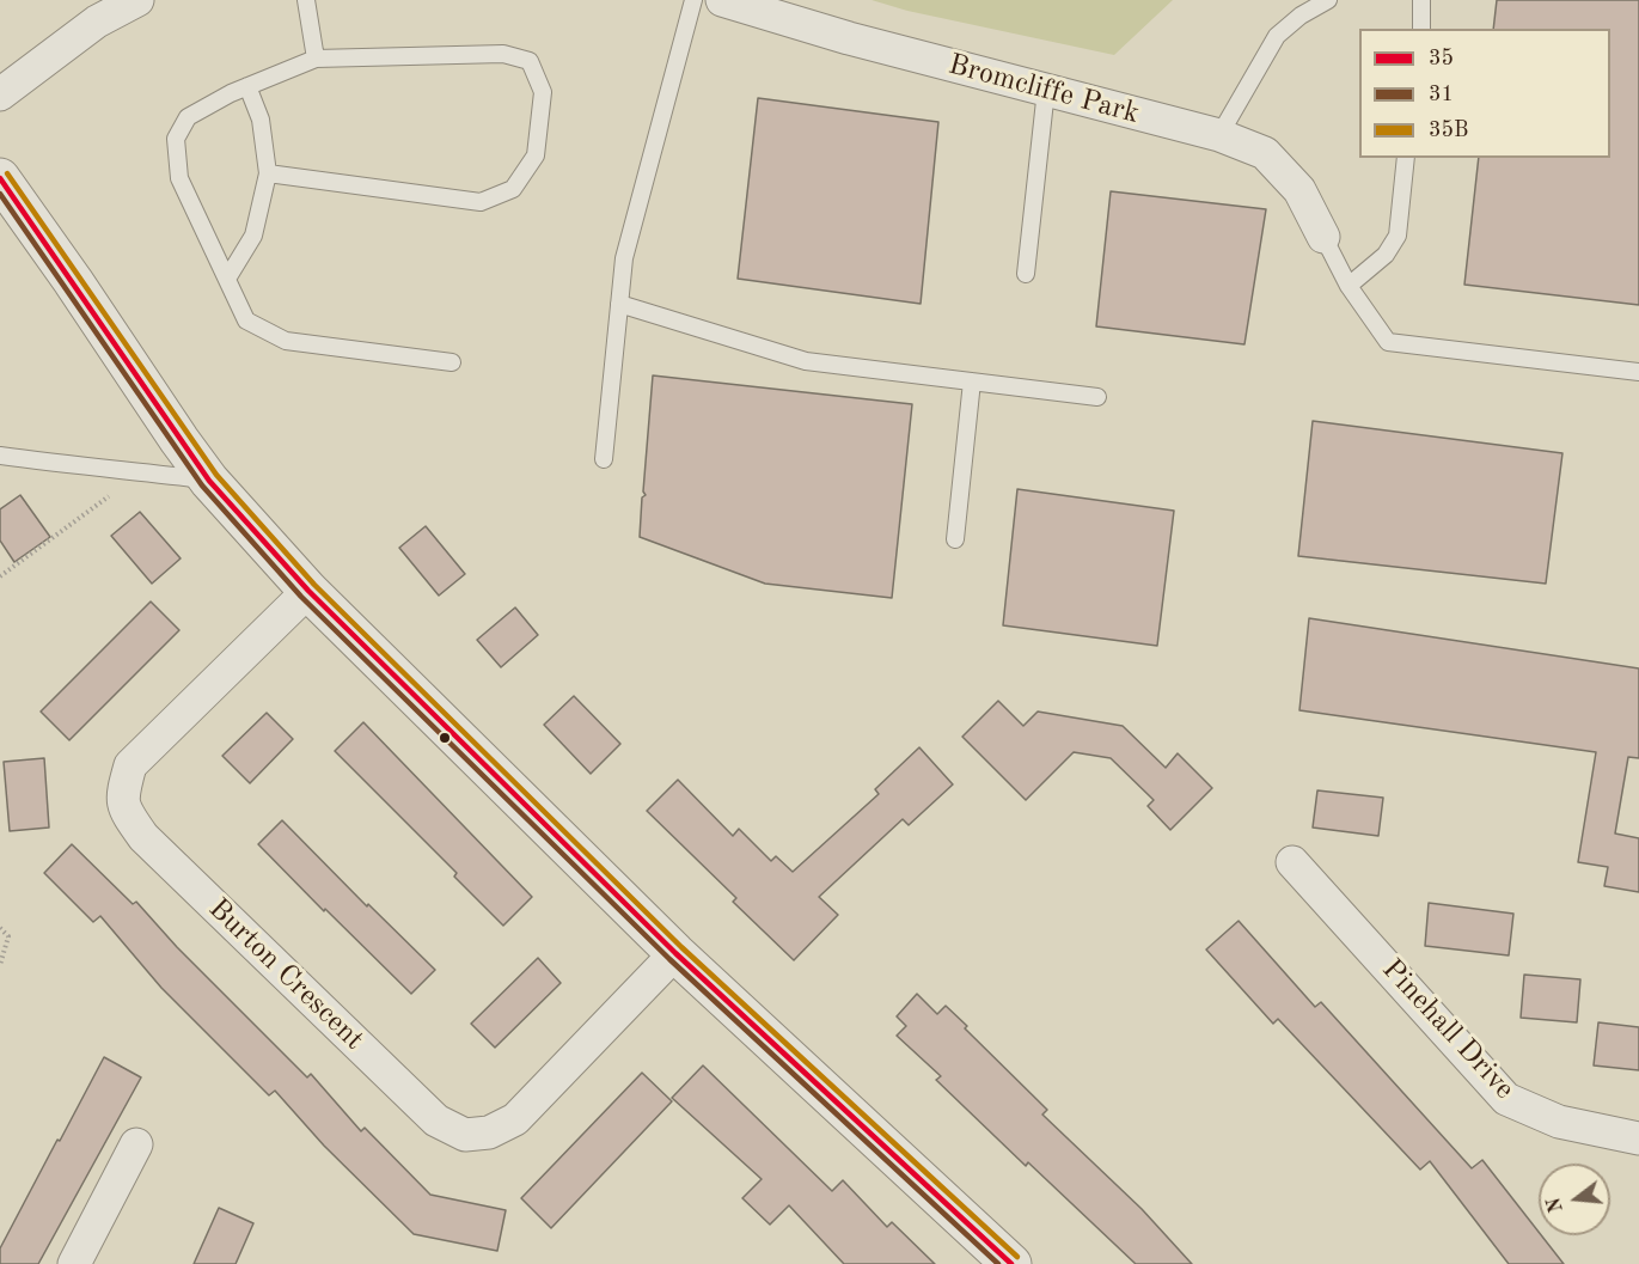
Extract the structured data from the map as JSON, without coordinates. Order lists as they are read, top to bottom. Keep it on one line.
{"streets":{"street":["Bromcliffe Park","Burton Crescent","Pinehall Drive"]},"lines":["transit line 35B","transit line 35","transit line 31"],"legend":["35","31","35B"],"north":"left"}
